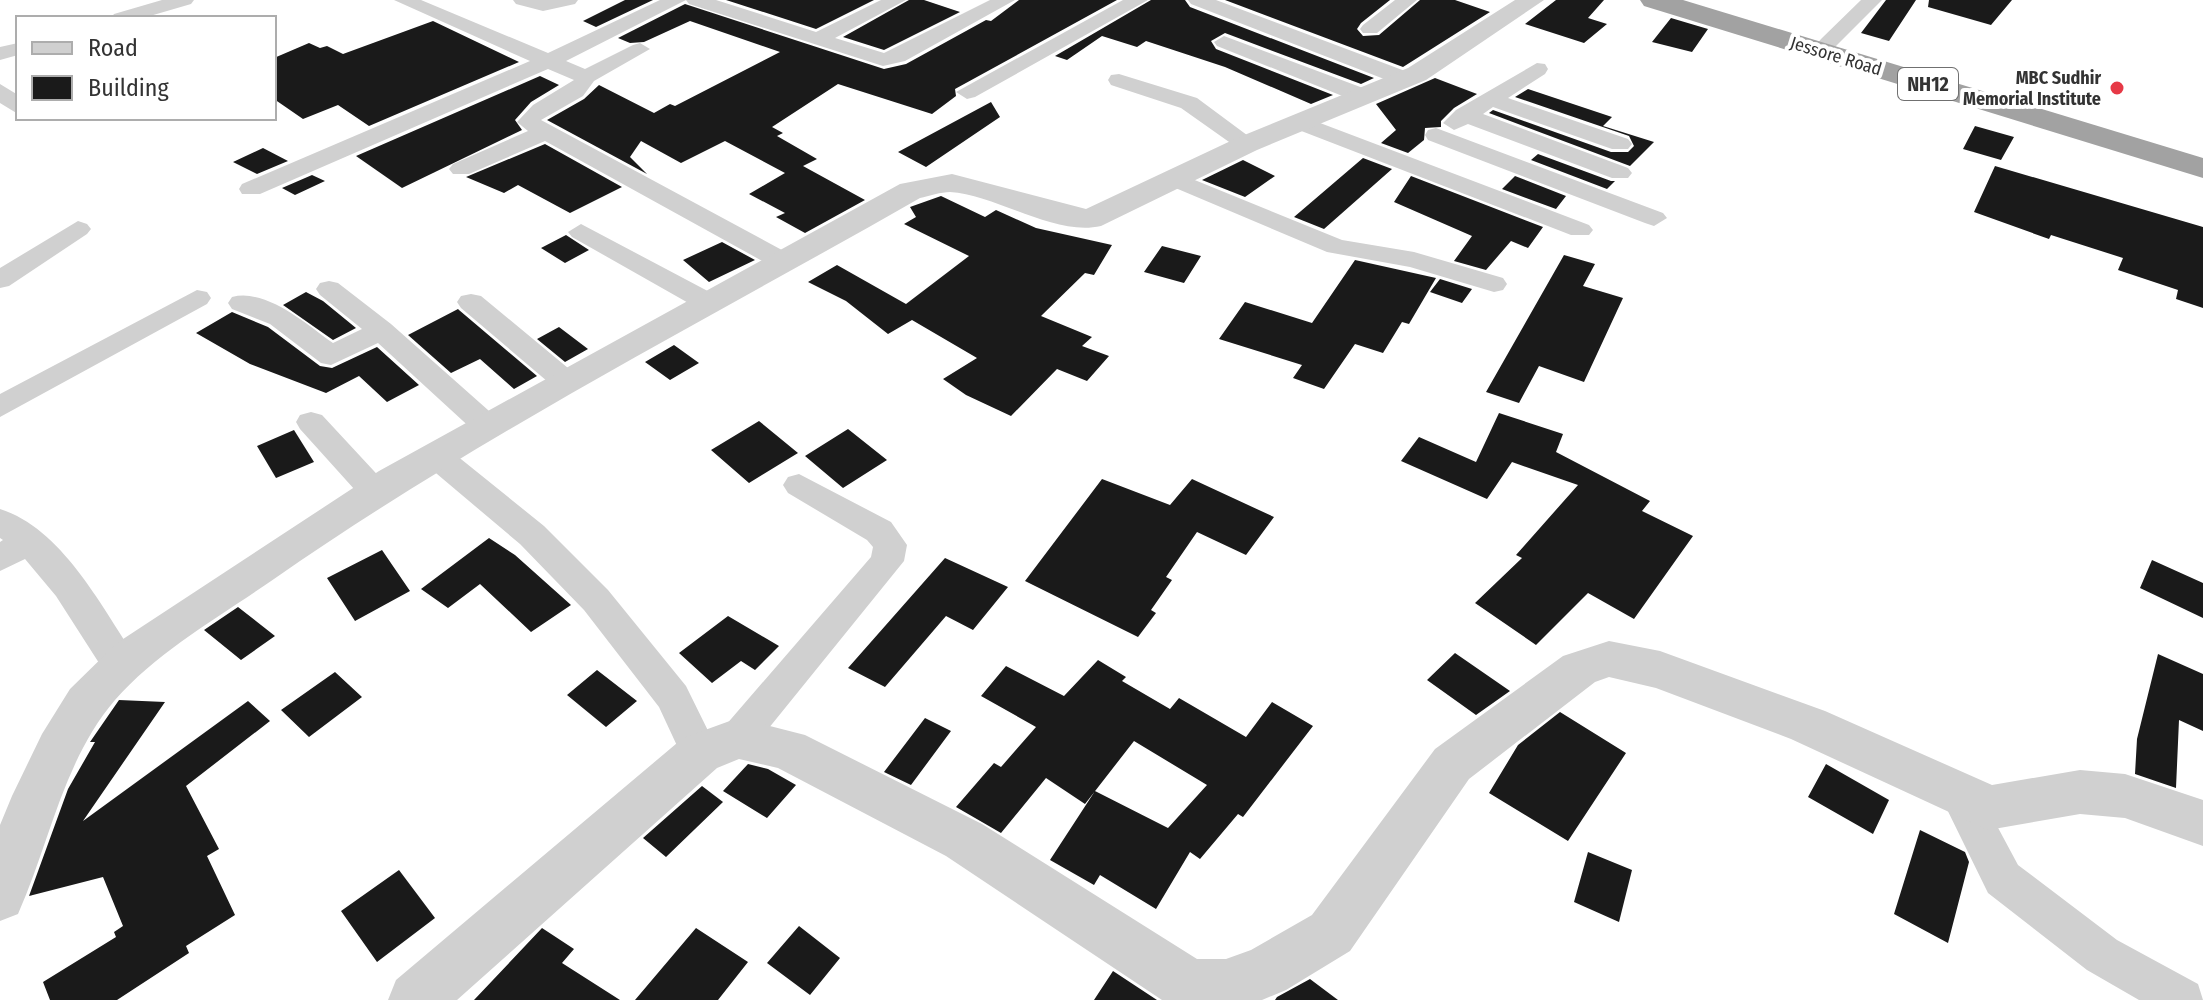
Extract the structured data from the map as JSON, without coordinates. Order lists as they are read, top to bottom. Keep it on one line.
{"streets":{"highway":["Jessore Road","NH12"]},"places":["MBC Sudhir Memorial Institute"],"legend":["Road","Building"]}
